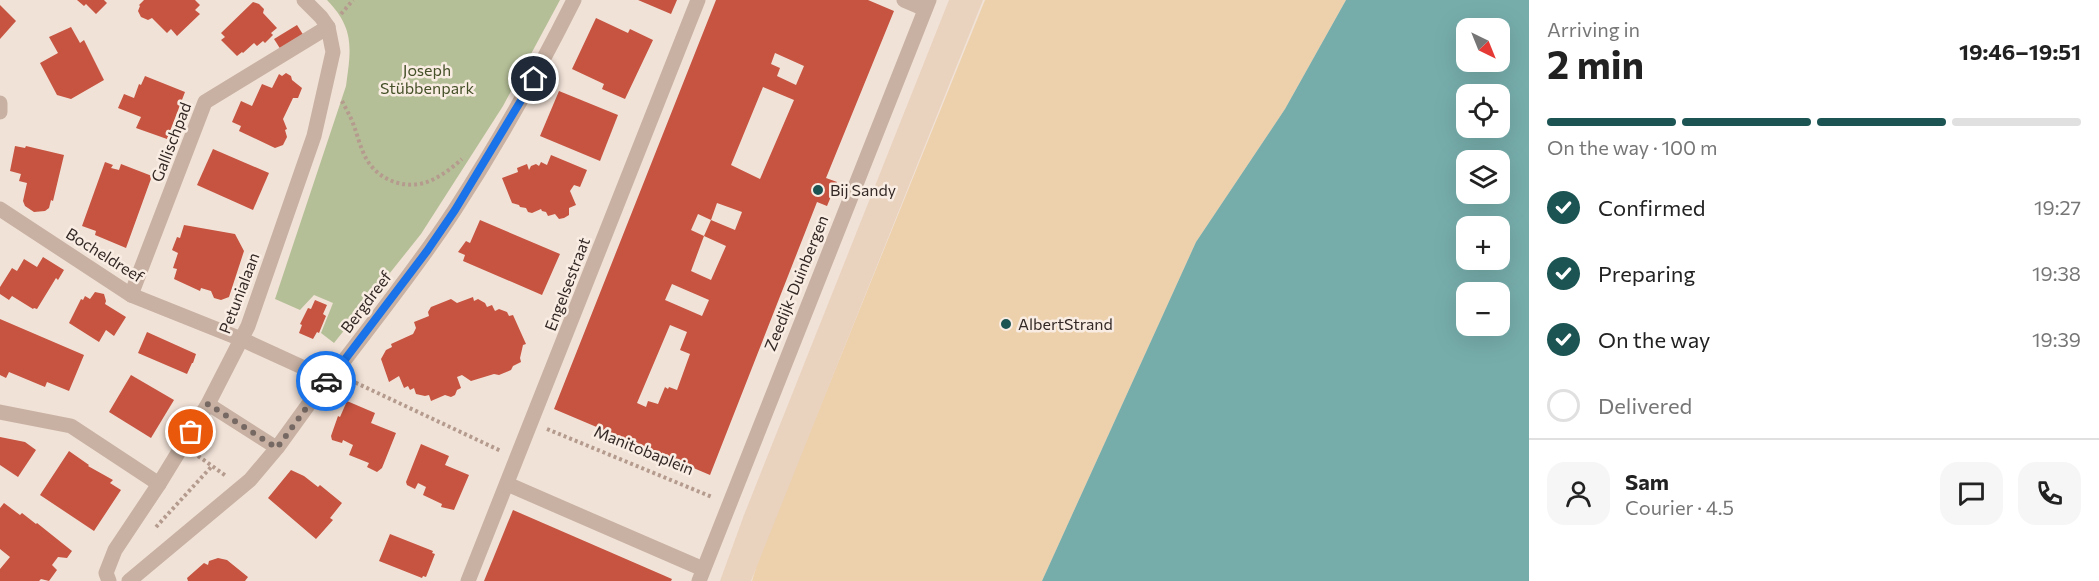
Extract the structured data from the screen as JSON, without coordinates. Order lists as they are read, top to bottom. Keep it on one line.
{"streets":{"street":["Gallischpad","Bocheldreef","Zeedijk-Duinbergen","Engelsestraat","Petunialaan","Bergdreef"],"path":["Manitobaplein"]},"crossings":[["Gallischpad","Bocheldreef"],["Gallischpad","Petunialaan"],["Bocheldreef","Petunialaan"],["Bocheldreef","Bergdreef"],["Zeedijk-Duinbergen","Manitobaplein"],["Engelsestraat","Manitobaplein"]],"parks":["Joseph Stübbenpark"],"places":["Bij Sandy","AlbertStrand"],"north":"bottom right","page":{"heading":["2 min","Arriving in","19:46–19:51"],"panel":["Sam","Courier · 4.5"],"map_buttons":["+","−"],"bar":"On the way · 100 m","list":[["Confirmed","19:27"],["Preparing","19:38"],["On the way","19:39"],"Delivered"]}}
